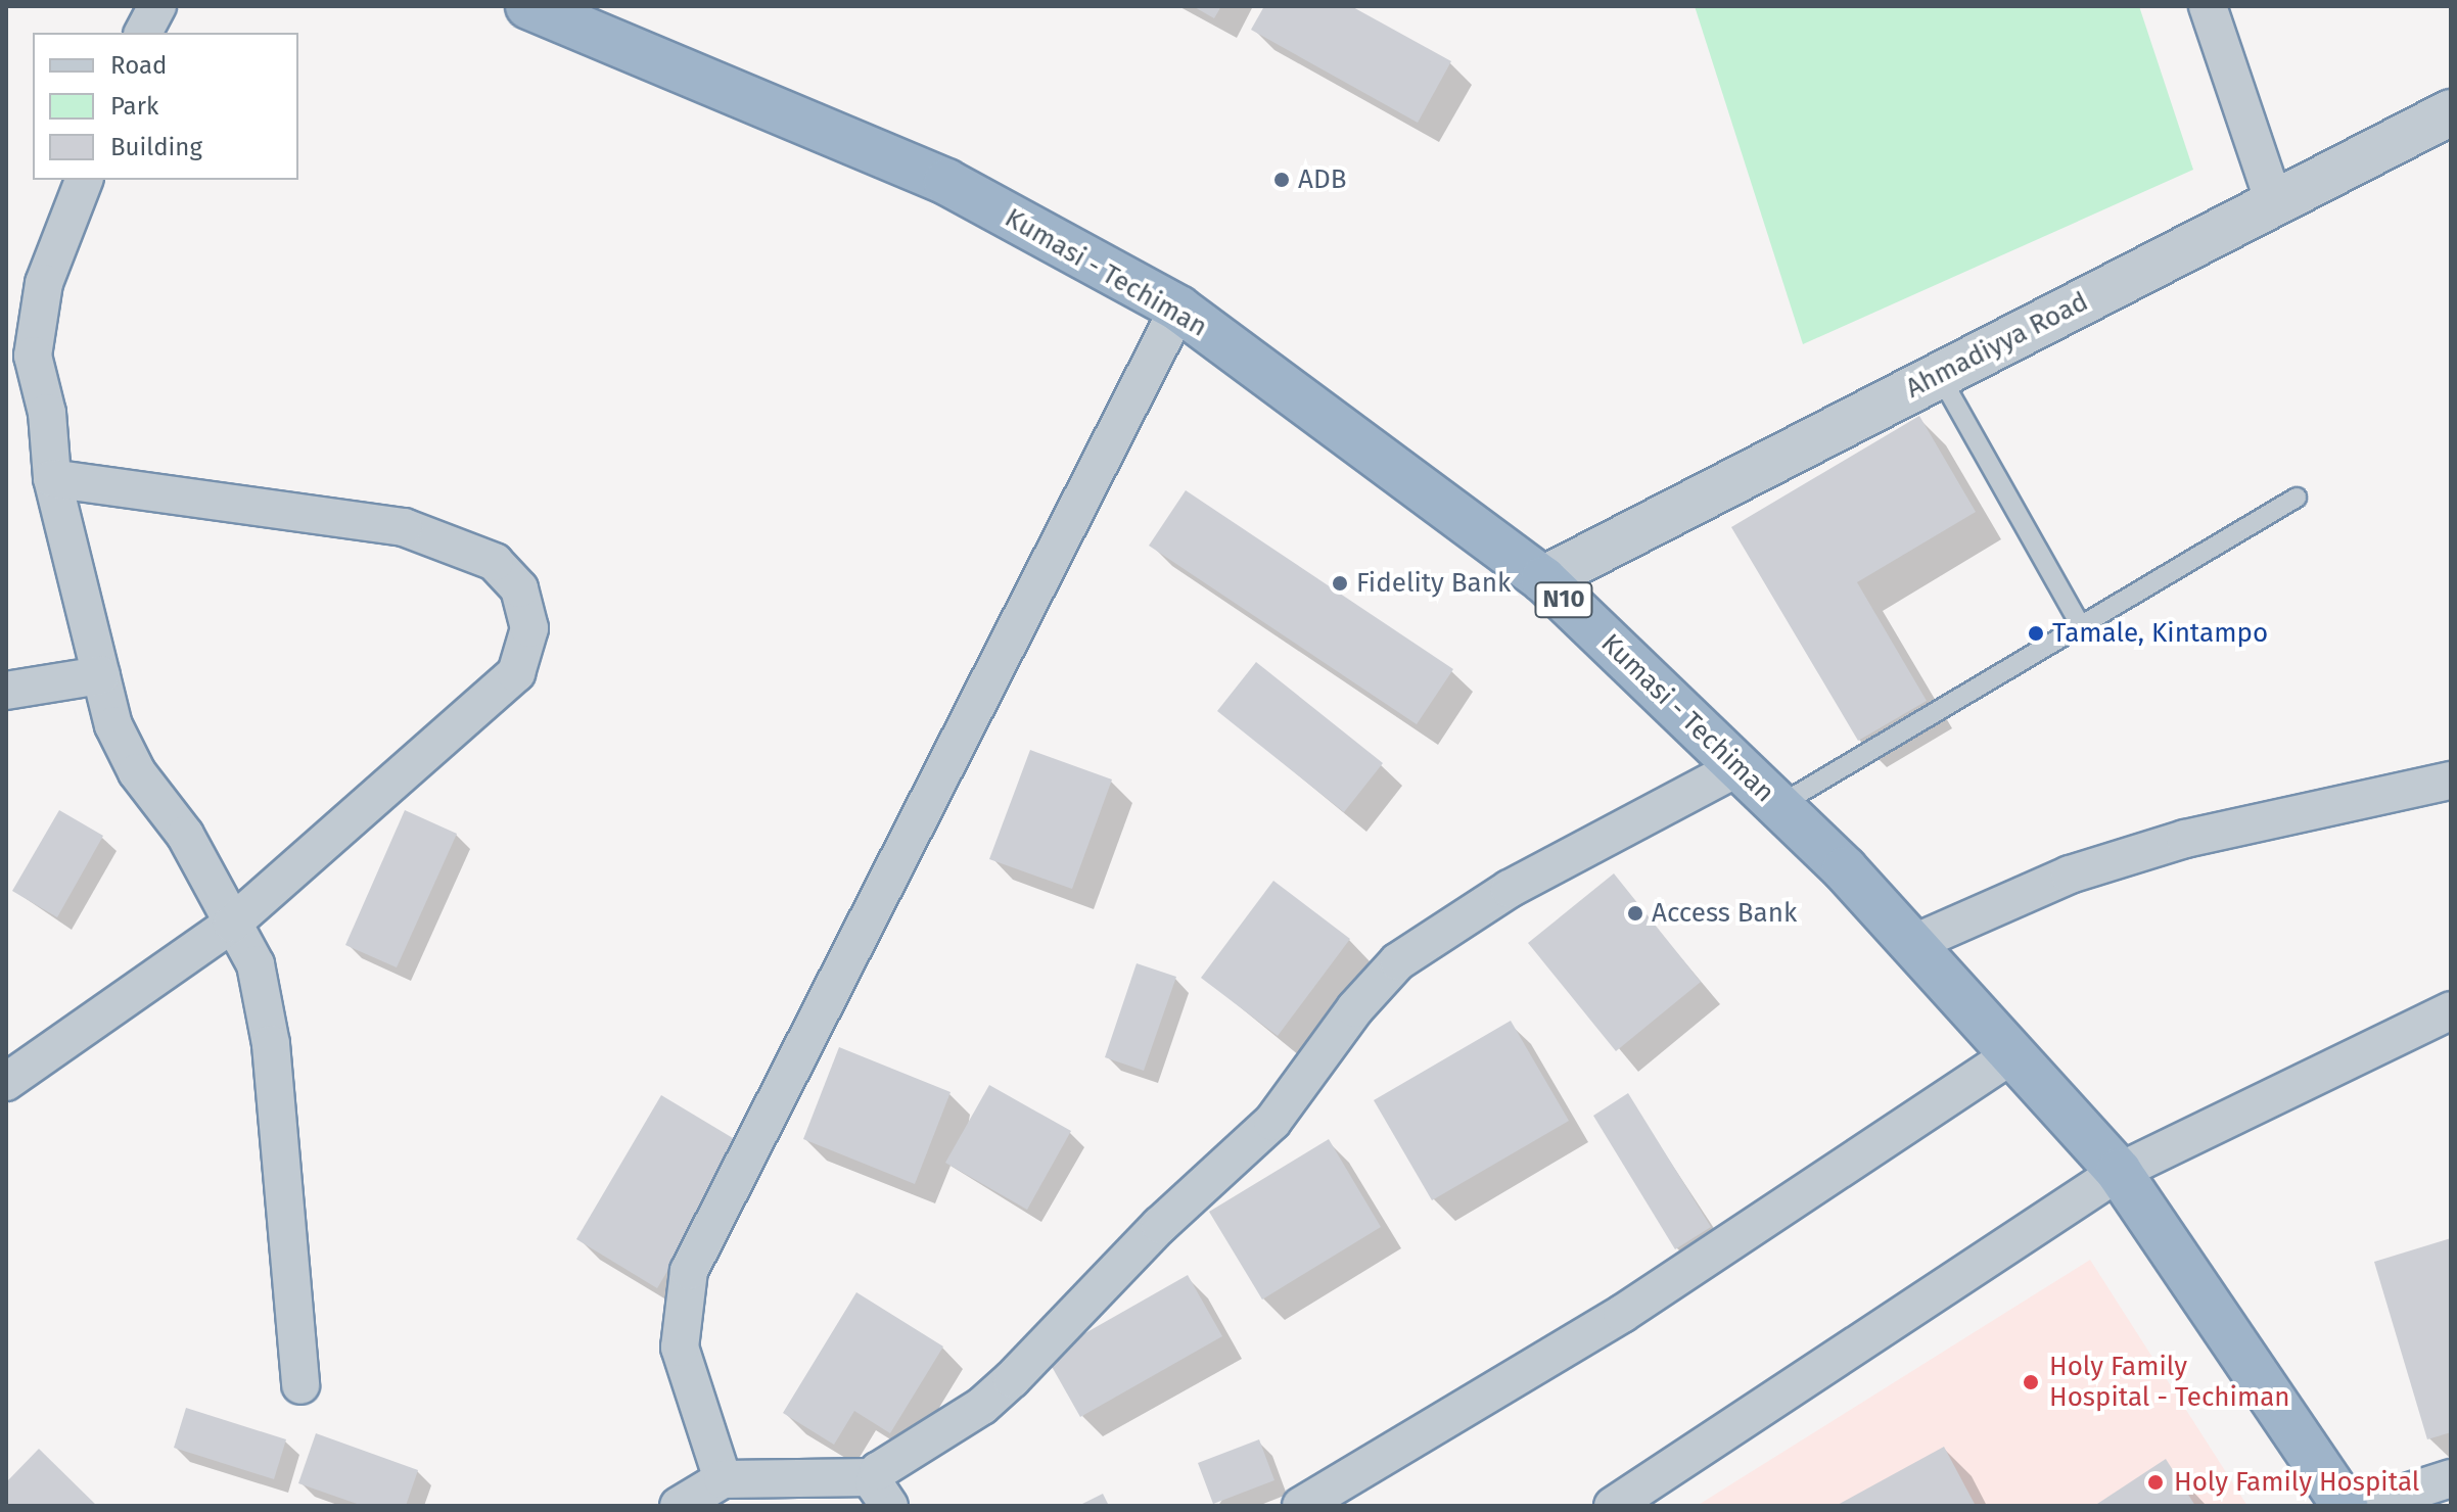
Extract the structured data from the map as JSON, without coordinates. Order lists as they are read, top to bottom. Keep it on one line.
{"streets":{"highway":["Kumasi - Techiman","N10"],"street":["Ahmadiyya Road"]},"crossings":[["Kumasi - Techiman","Ahmadiyya Road"]],"places":["ADB","Fidelity Bank","Tamale, Kintampo","Access Bank","Holy Family Hospital - Techiman","Holy Family Hospital"],"legend":["Road","Park","Building"]}
